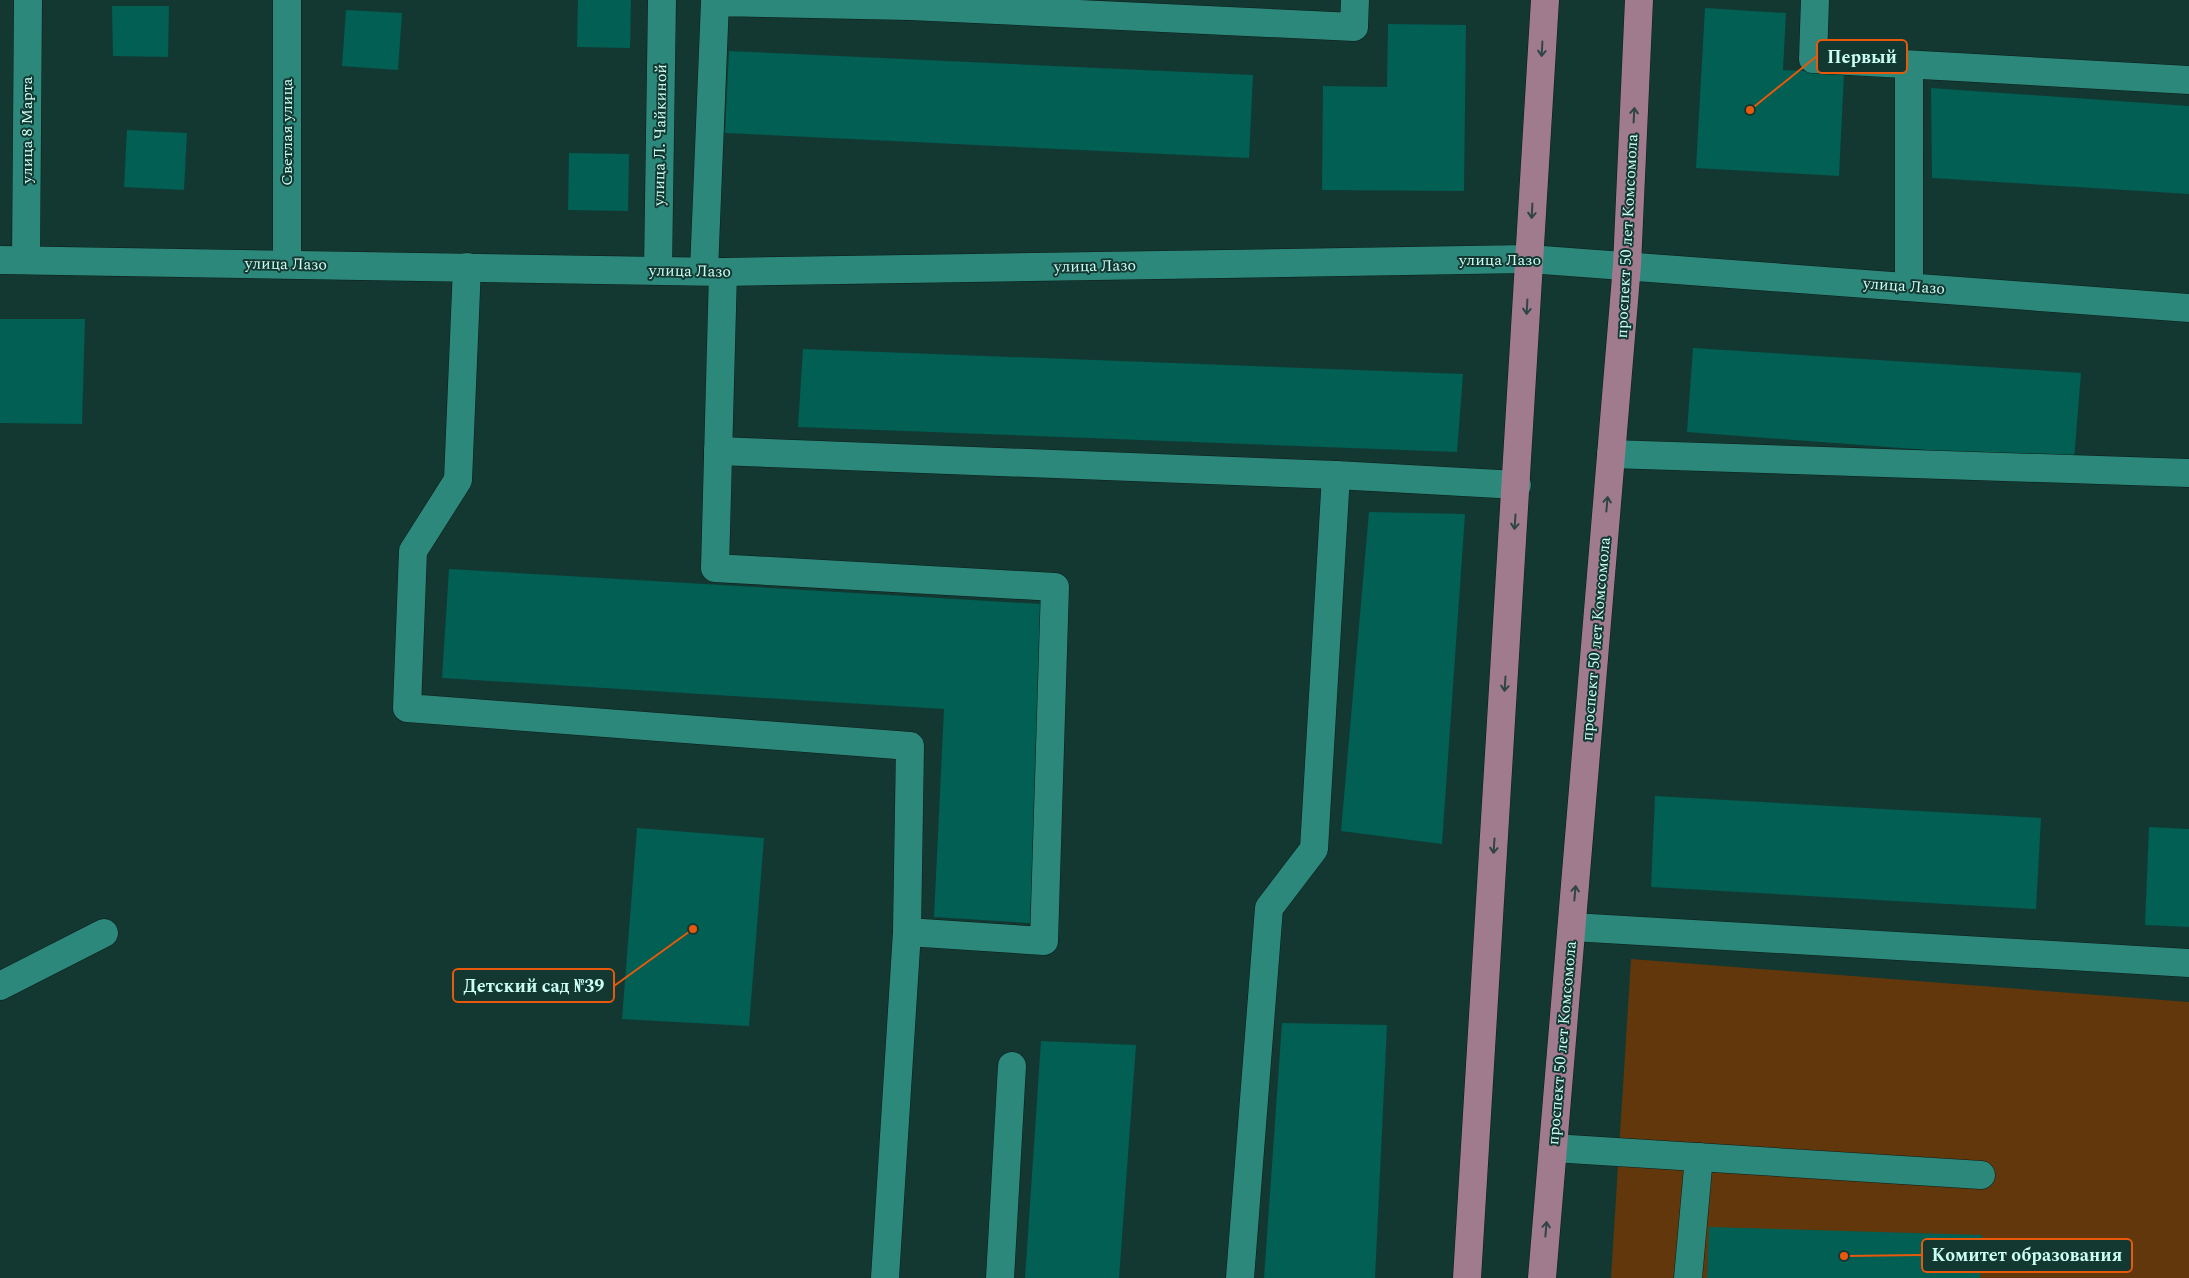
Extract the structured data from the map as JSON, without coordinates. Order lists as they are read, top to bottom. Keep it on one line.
{"streets":{"main road":["проспект 50 лет Комсомола"],"street":["улица 8 Марта","Светлая улица","улица Л. Чайкиной","улица Лазо"]},"crossings":[["улица 8 Марта","улица Лазо"],["Светлая улица","улица Лазо"],["улица Л. Чайкиной","улица Лазо"],["проспект 50 лет Комсомола","улица Лазо"]],"places":["Первый","Детский сад №39","Комитет образования"]}
